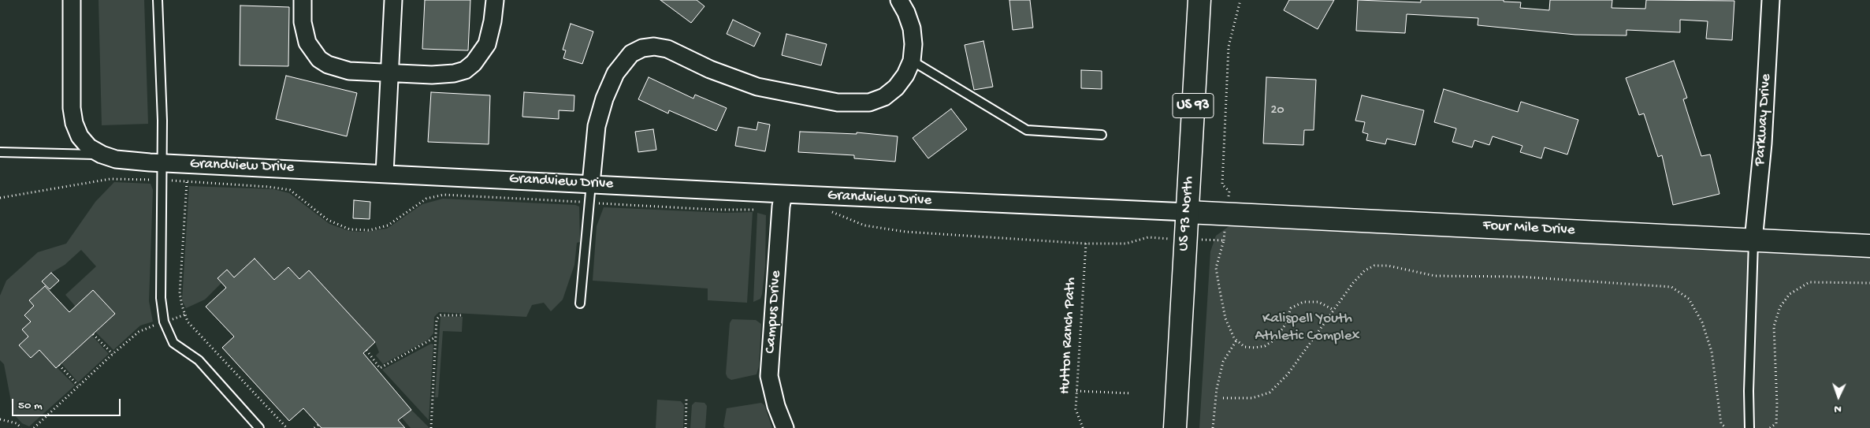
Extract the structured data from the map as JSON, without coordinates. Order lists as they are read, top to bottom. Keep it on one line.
{"streets":{"street":["US 93","Parkway Drive","Grandview Drive","US 93 North","Four Mile Drive","Campus Drive"],"path":["Hutton Ranch Path"]},"crossings":[["Parkway Drive","Four Mile Drive"],["Grandview Drive","US 93 North"],["Grandview Drive","Four Mile Drive"],["Grandview Drive","Campus Drive"],["US 93 North","Four Mile Drive"]],"parks":["Kalispell Youth Athletic Complex"],"house_numbers":["20"],"scale_bar":"50 m","north":"bottom"}
